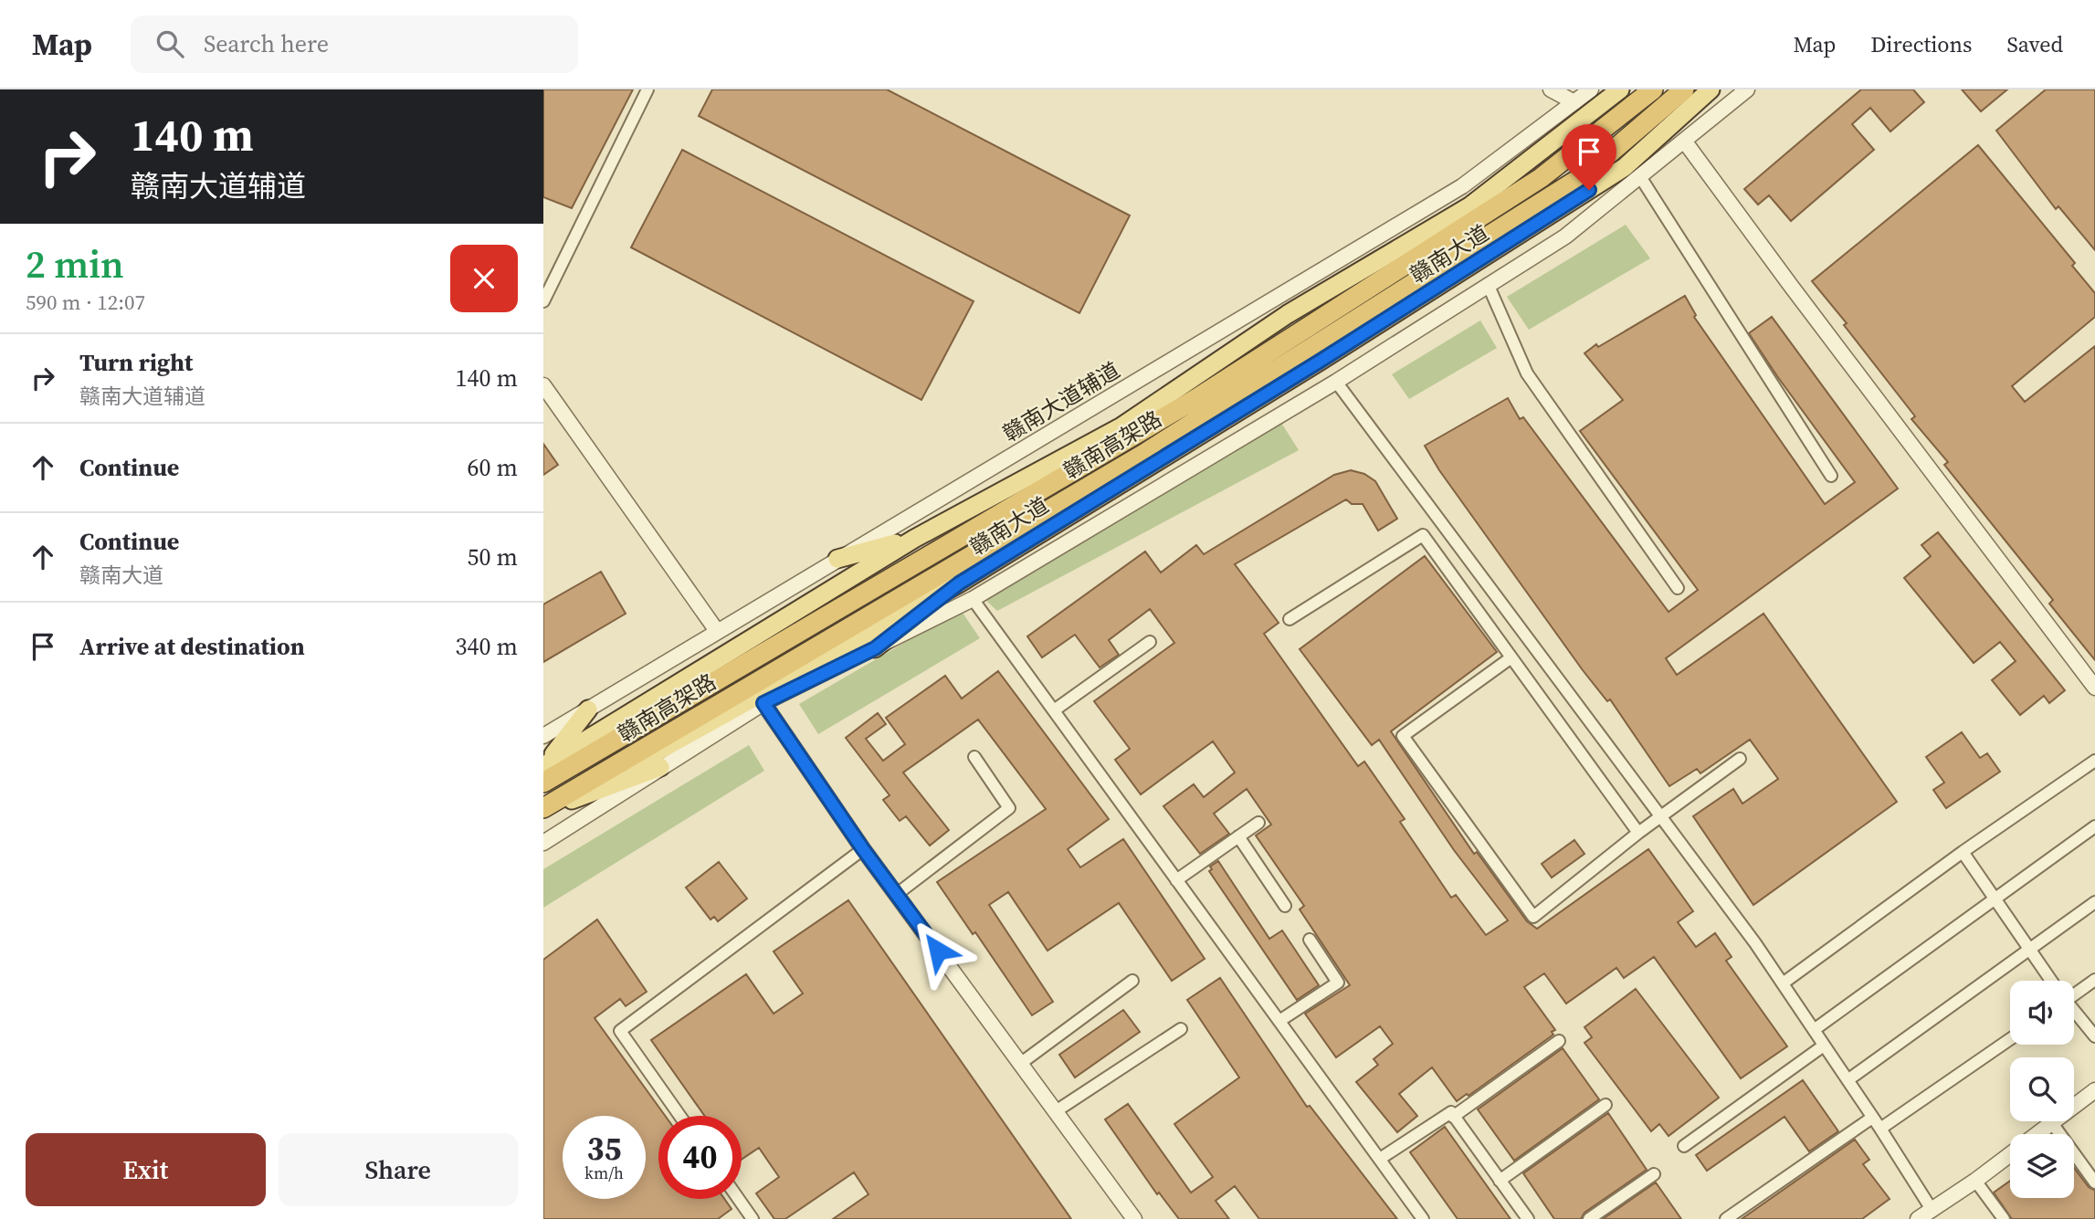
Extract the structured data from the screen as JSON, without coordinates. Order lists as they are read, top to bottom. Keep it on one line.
{"streets":{"highway":["赣南高架路"],"main road":["赣南大道"],"street":["赣南大道辅道"]},"crossings":[["赣南大道","赣南高架路"]],"page":{"header":"Map","search":"Search here","nav":["Map","Directions","Saved"],"turn":["140 m","赣南大道辅道"],"heading":["2 min","590 m · 12:07"],"list":[{"name":"Turn right","note":"赣南大道辅道","value":"140 m"},{"name":"Continue","value":"60 m"},{"name":"Continue","note":"赣南大道","value":"50 m"},{"name":"Arrive at destination","value":"340 m"}],"speed":"35 km/h","limit":"40","buttons":["Exit","Share"]}}
